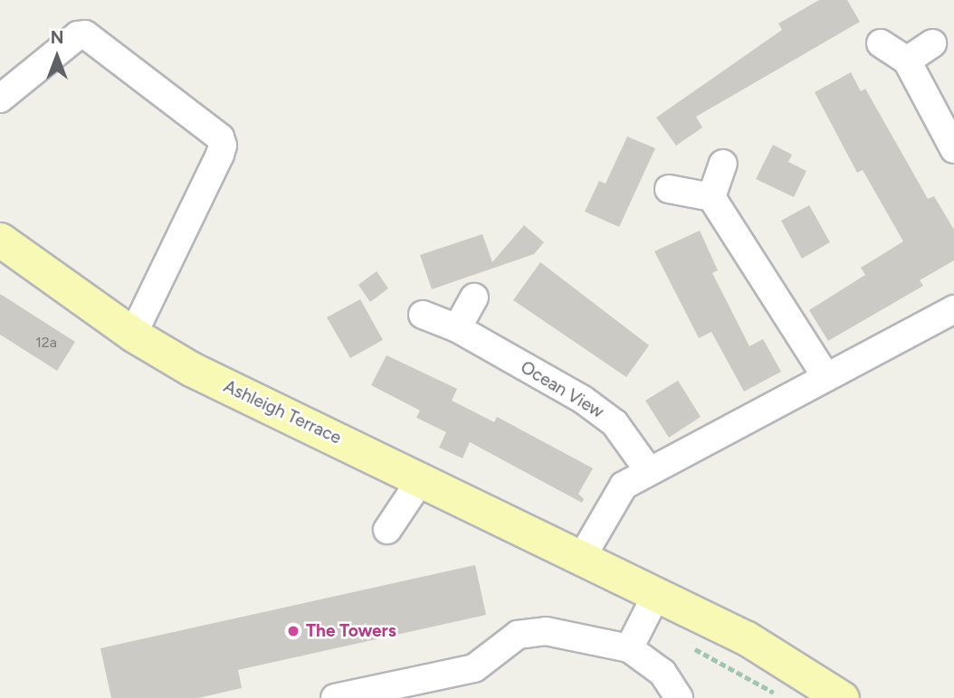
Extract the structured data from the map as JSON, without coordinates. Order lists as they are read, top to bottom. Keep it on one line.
{"streets":{"main road":["Ashleigh Terrace"],"street":["Ocean View"]},"places":["The Towers"],"house_numbers":["12a"],"north":"top"}
